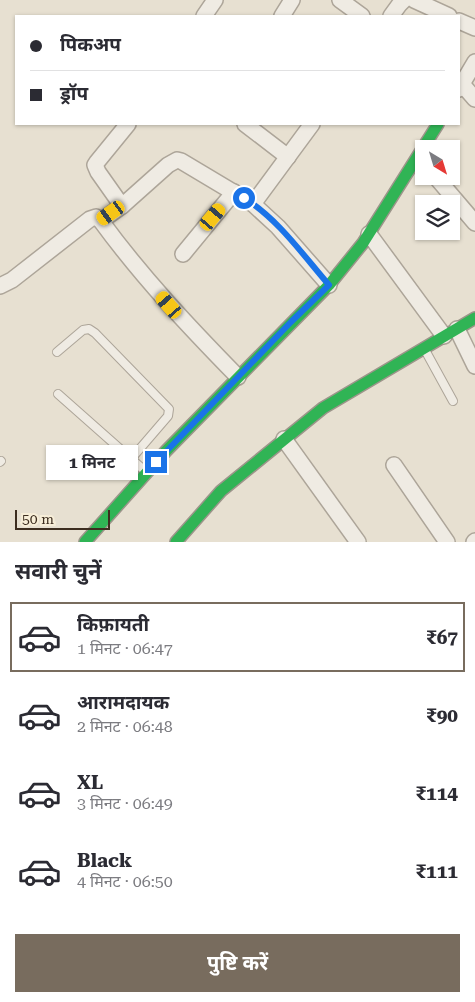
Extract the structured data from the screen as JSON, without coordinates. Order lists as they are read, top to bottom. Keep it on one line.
{"scale_bar":"50 m","north":"bottom right","page":{"banner":["पिकअप","ड्रॉप"],"bubble":"1 मिनट","scale":"50 m","heading":"सवारी चुनें","list":[{"name":"किफ़ायती","note":"1 मिनट · 06:47","value":"₹67"},{"name":"आरामदायक","note":"2 मिनट · 06:48","value":"₹90"},{"name":"XL","note":"3 मिनट · 06:49","value":"₹114"},{"name":"Black","note":"4 मिनट · 06:50","value":"₹111"}],"buttons":"पुष्टि करें"}}
